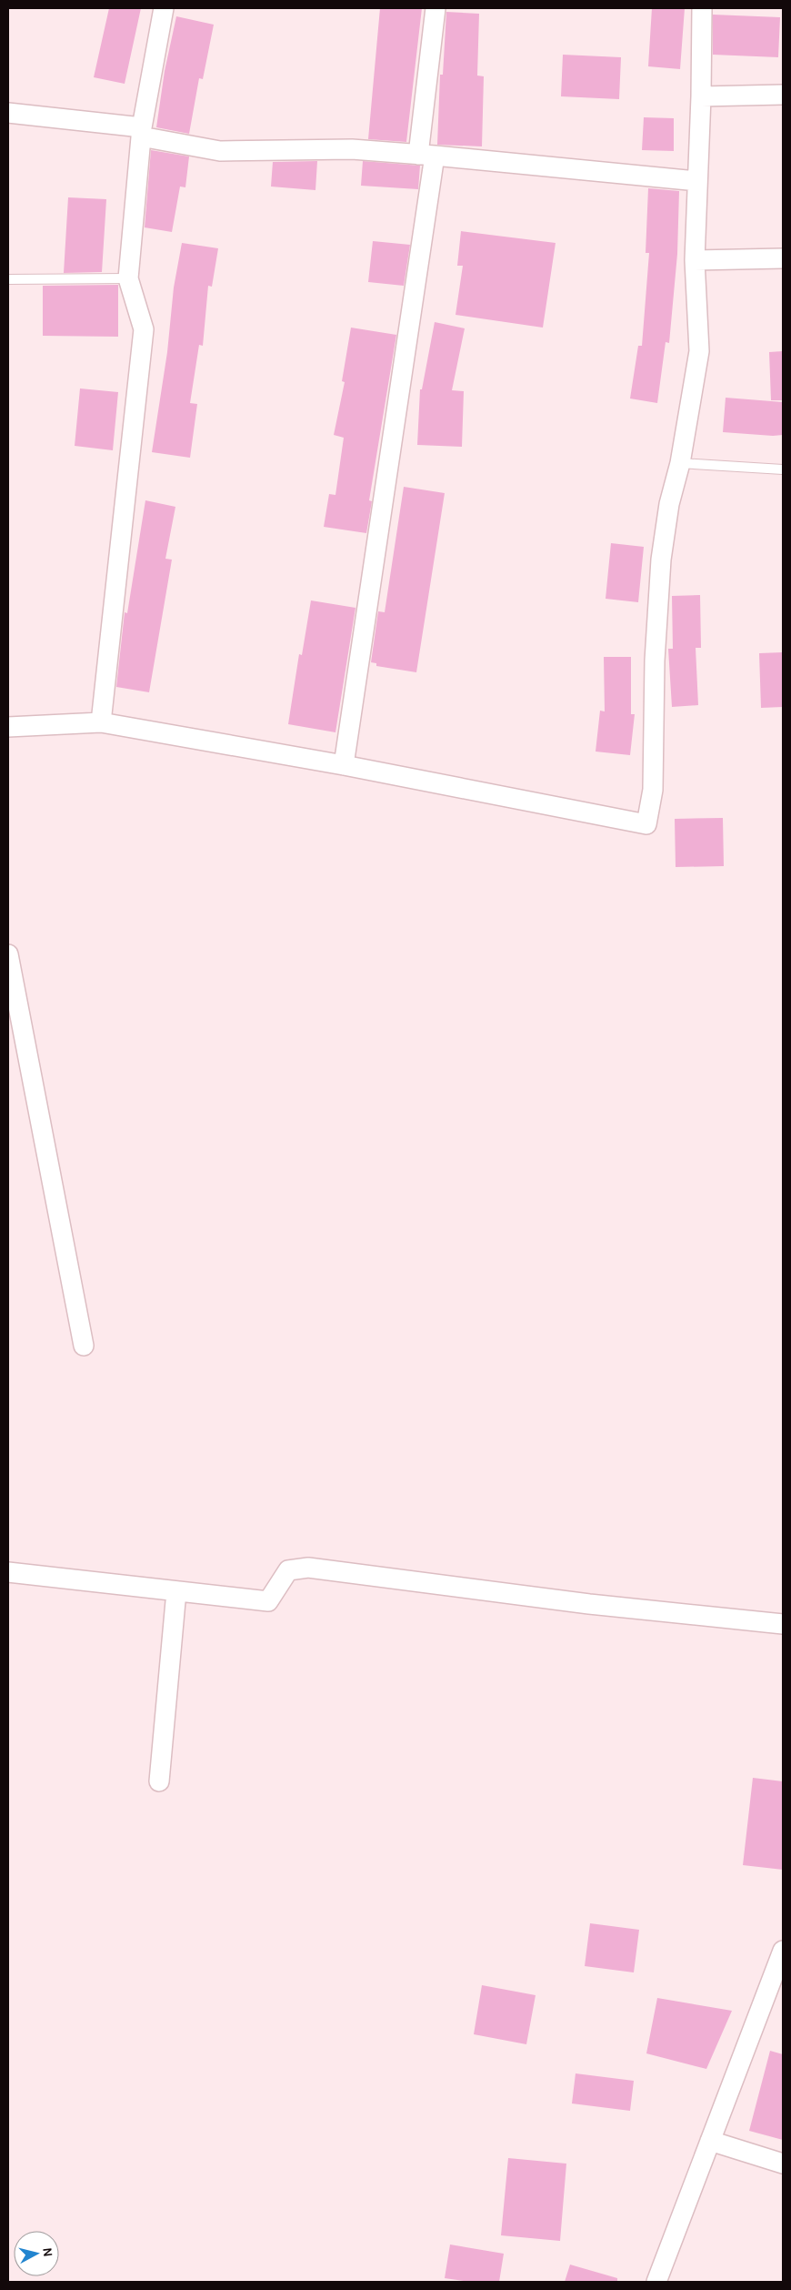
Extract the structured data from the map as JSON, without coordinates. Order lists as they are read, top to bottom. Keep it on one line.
{"north":"right"}
